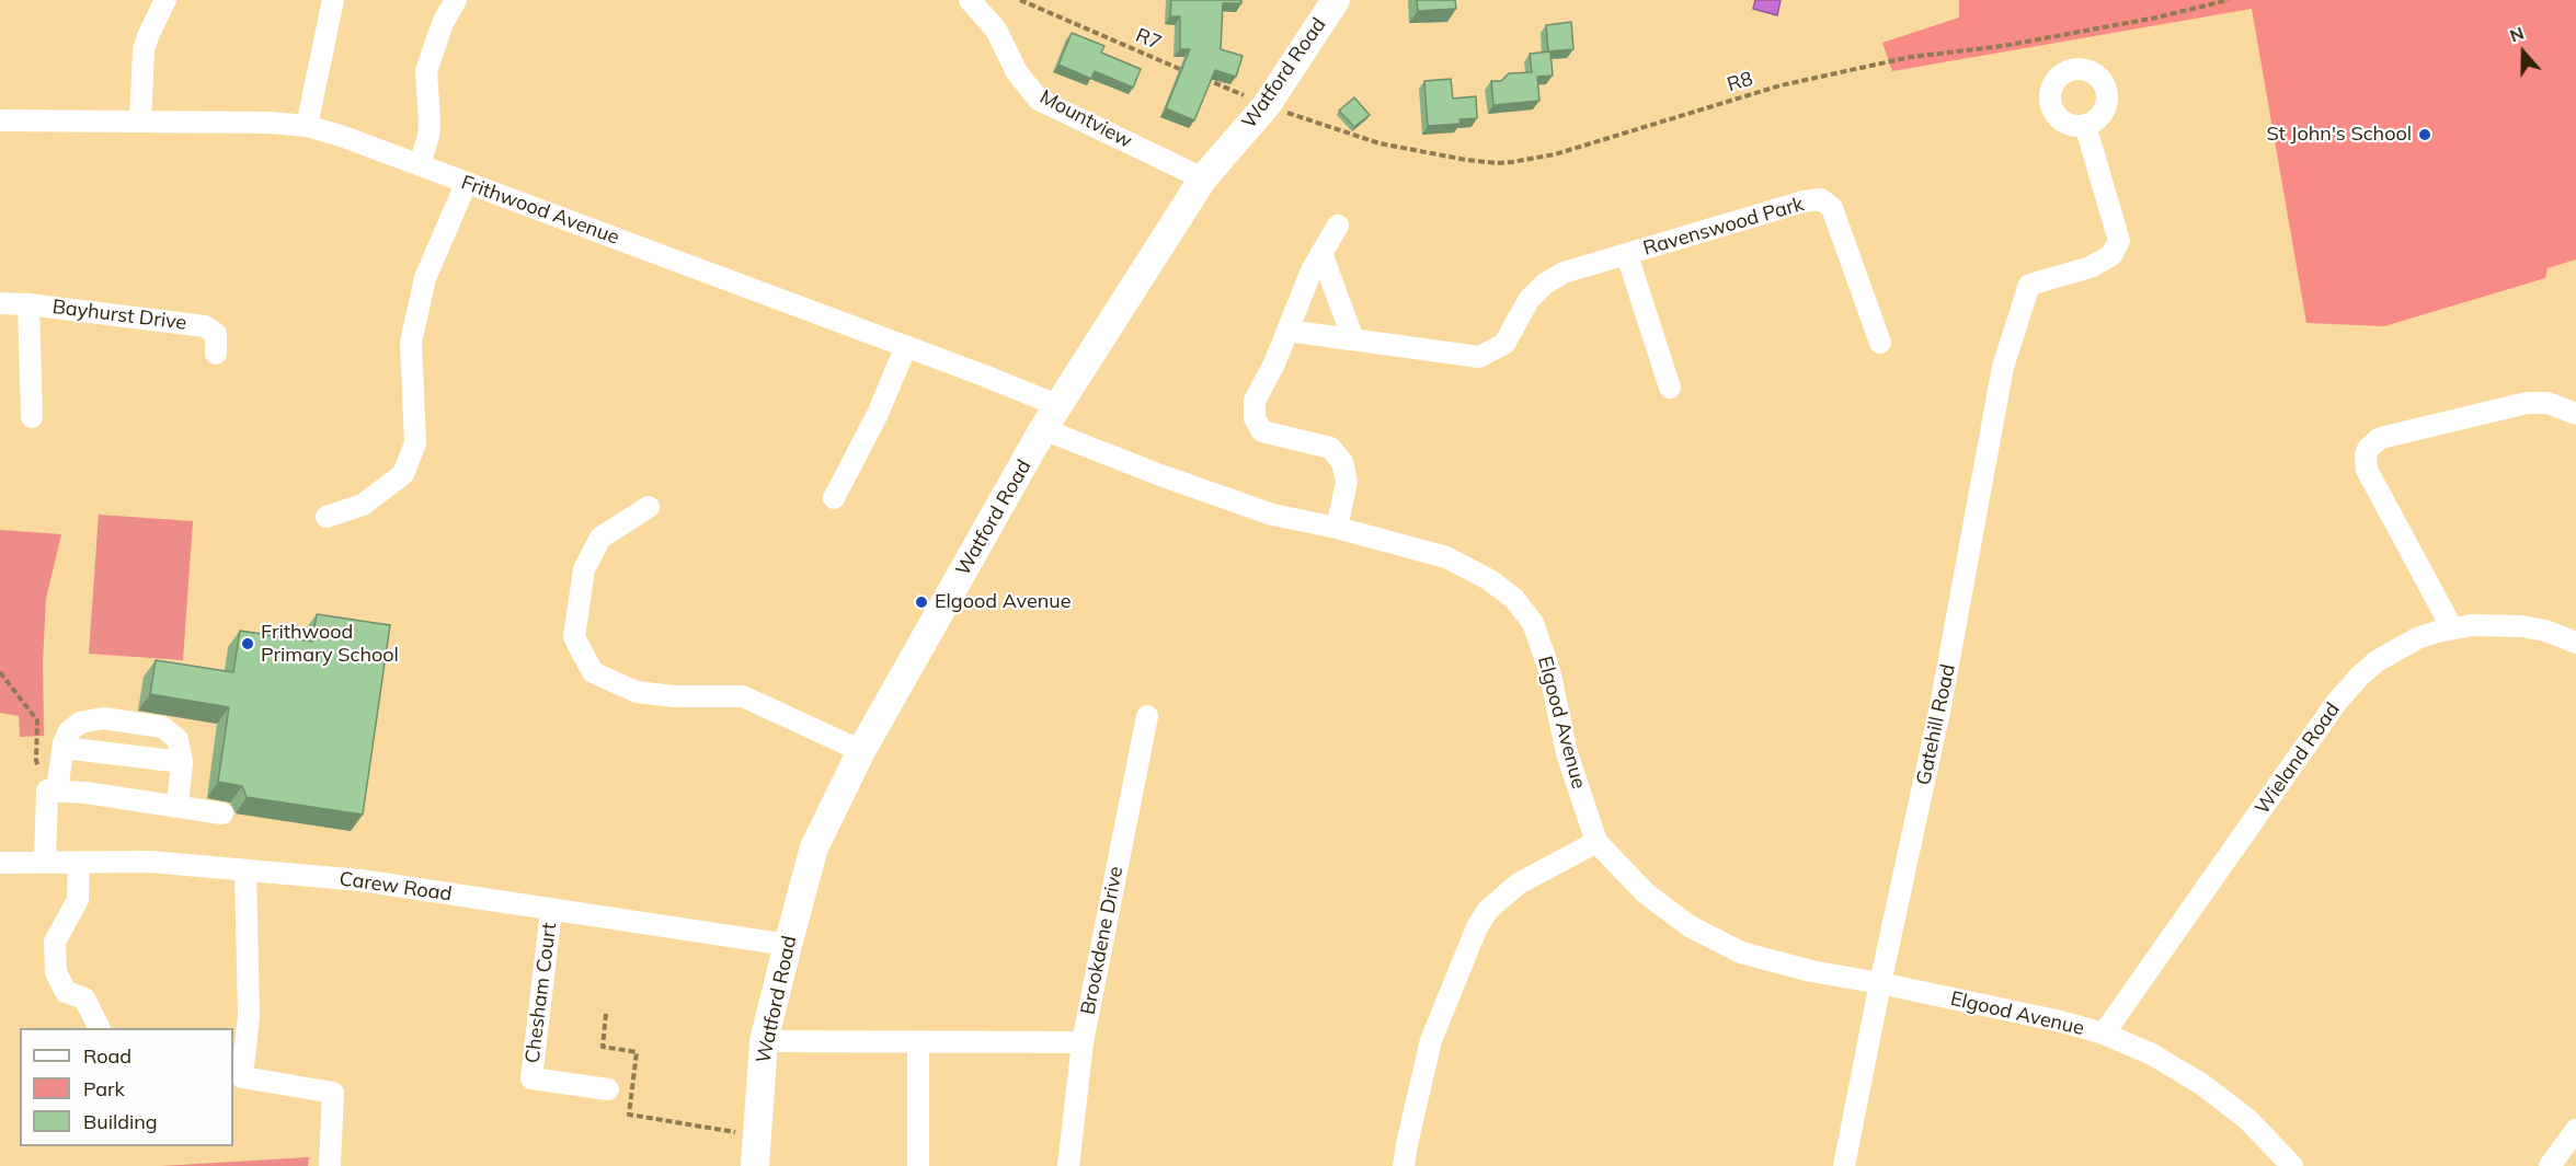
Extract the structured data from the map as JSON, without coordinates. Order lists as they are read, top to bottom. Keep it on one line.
{"streets":{"main road":["Watford Road"],"street":["Mountview","Frithwood Avenue","Ravenswood Park","Bayhurst Drive","Elgood Avenue","Gatehill Road","Wieland Road","Carew Road","Brookdene Drive","Chesham Court"],"path":["R7","R8"]},"crossings":[["R7","Watford Road"],["R7","R8"],["Watford Road","R8"],["Watford Road","Mountview"],["Watford Road","Frithwood Avenue"],["Watford Road","Elgood Avenue"],["Watford Road","Carew Road"],["Elgood Avenue","Gatehill Road"],["Elgood Avenue","Wieland Road"],["Carew Road","Chesham Court"]],"places":["St John's School","Elgood Avenue","Frithwood Primary School"],"legend":["Road","Park","Building"],"north":"top"}
